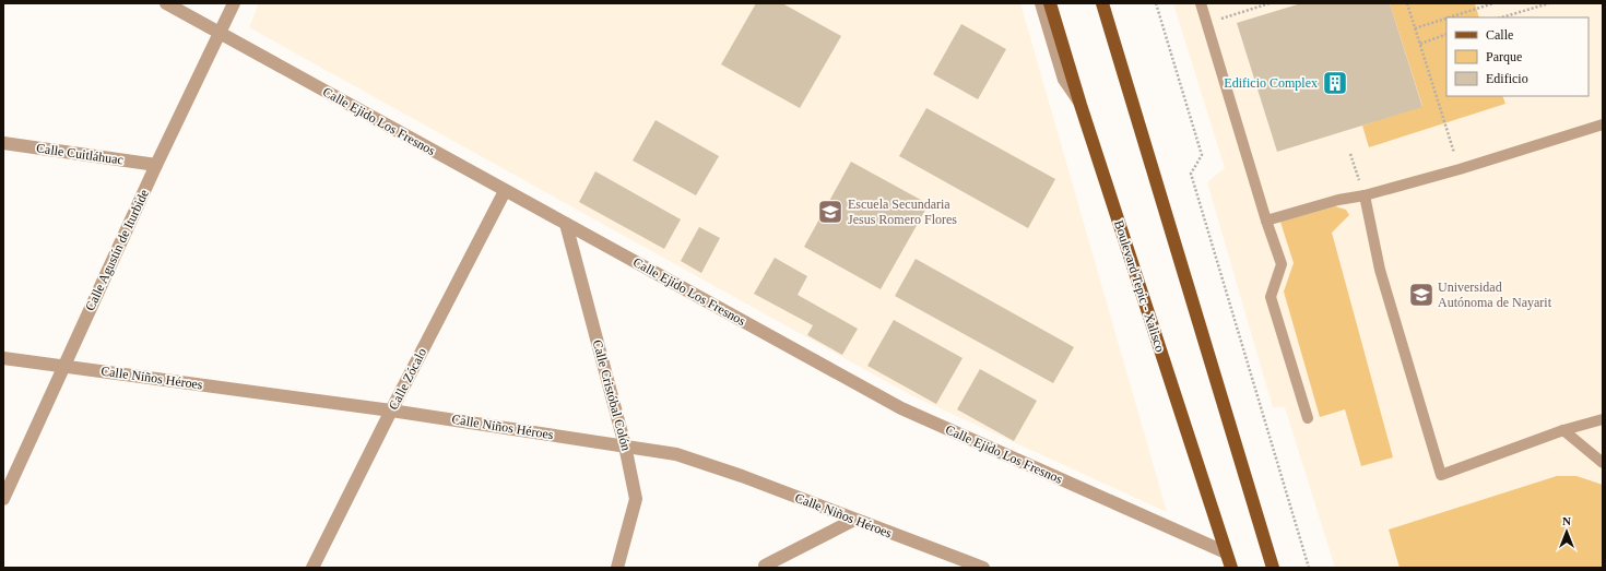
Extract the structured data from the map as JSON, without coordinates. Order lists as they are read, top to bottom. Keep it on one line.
{"streets":{"main road":["Boulevard Tepic - Xalisco"],"street":["Calle Ejido Los Fresnos","Calle Cuitláhuac","Calle Agustín de Iturbide","Calle Niños Héroes","Calle Zócalo","Calle Cristóbal Colón"]},"crossings":[["Calle Ejido Los Fresnos","Calle Agustín de Iturbide"],["Calle Ejido Los Fresnos","Boulevard Tepic - Xalisco"],["Calle Ejido Los Fresnos","Calle Zócalo"],["Calle Ejido Los Fresnos","Calle Cristóbal Colón"],["Calle Cuitláhuac","Calle Agustín de Iturbide"],["Calle Agustín de Iturbide","Calle Niños Héroes"],["Calle Niños Héroes","Calle Zócalo"],["Calle Niños Héroes","Calle Cristóbal Colón"]],"places":{"building":["Edificio Complex"],"school or university":["Escuela Secundaria Jesus Romero Flores","Universidad Autónoma de Nayarit"]},"legend":["Calle","Parque","Edificio"],"north":"top"}
